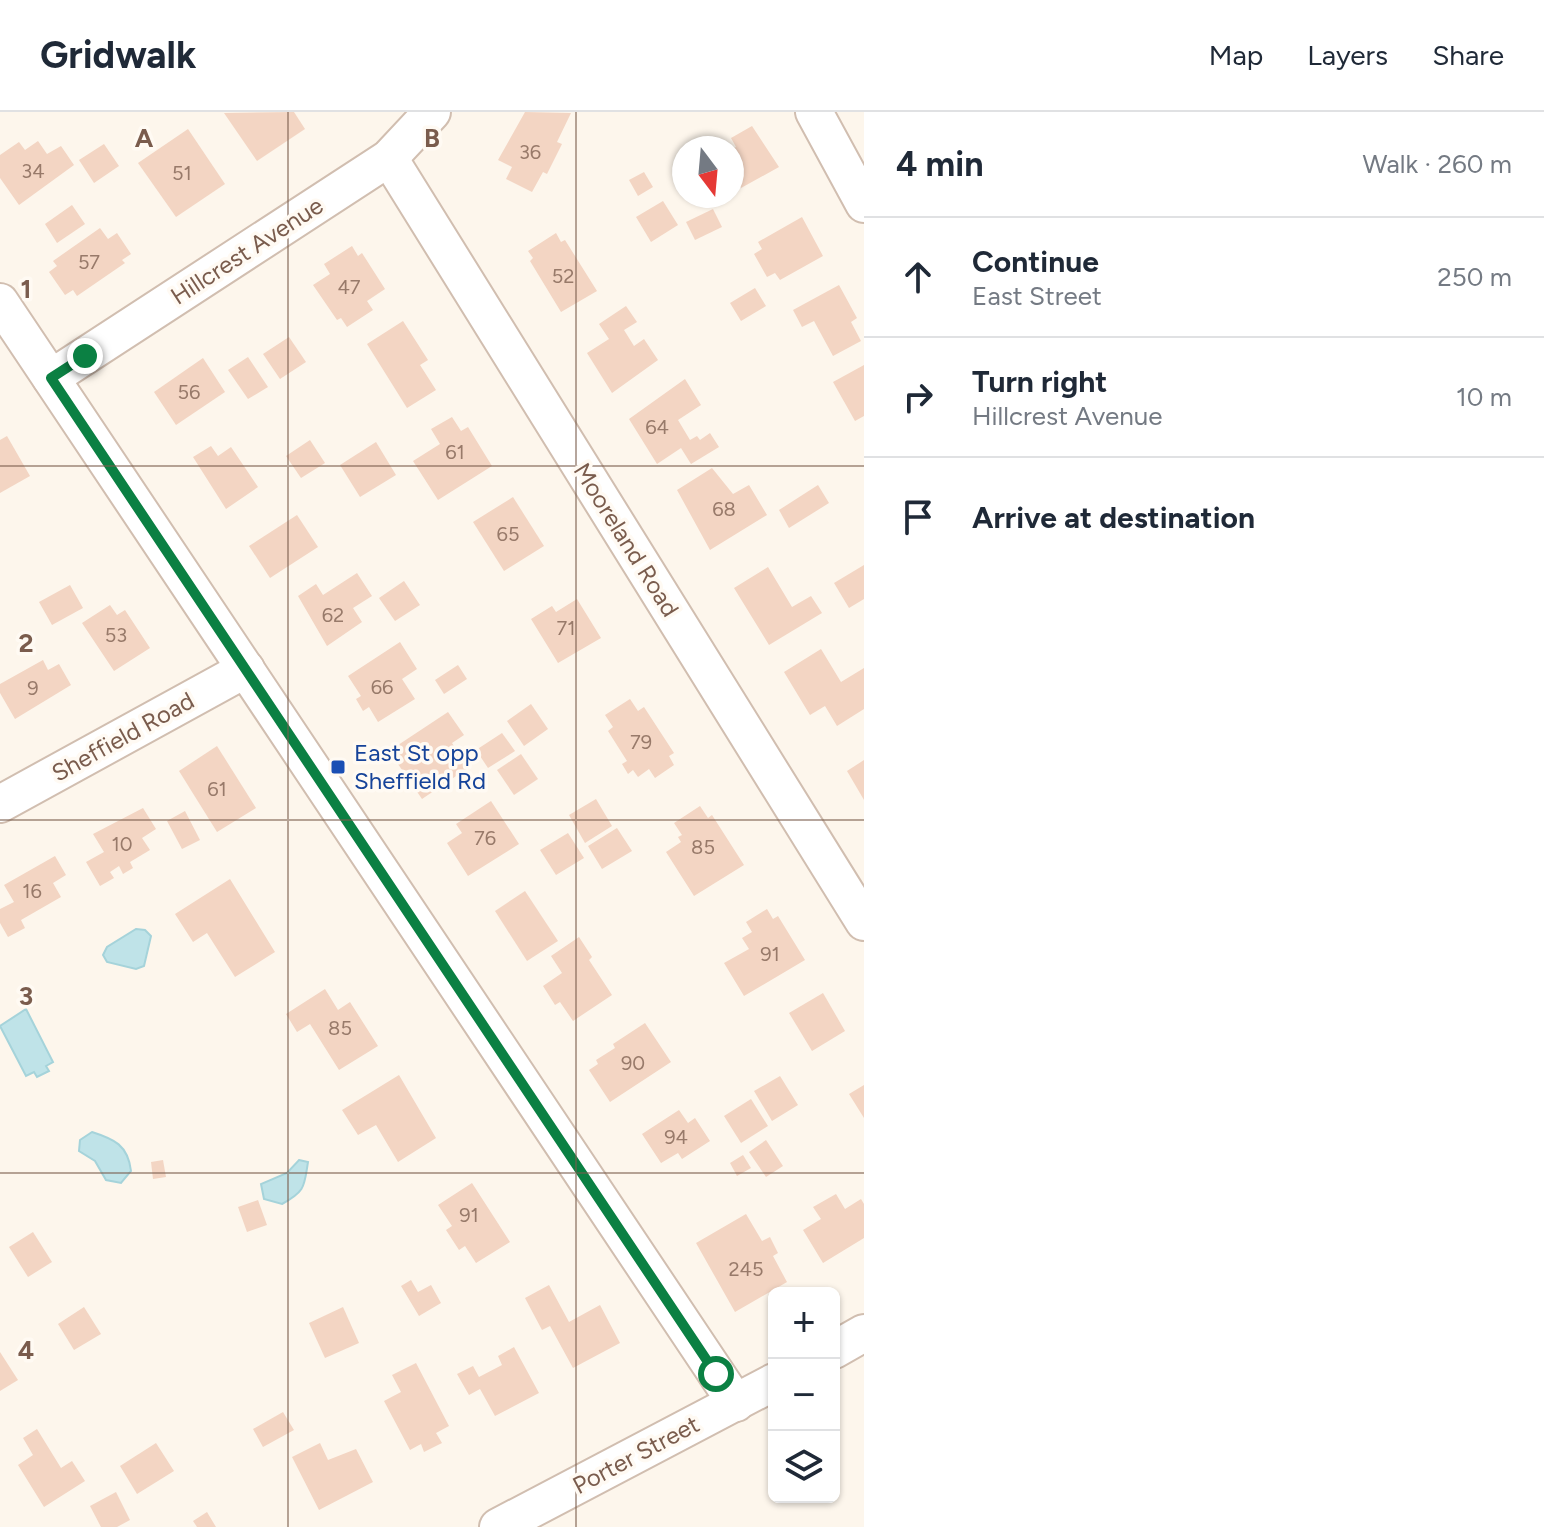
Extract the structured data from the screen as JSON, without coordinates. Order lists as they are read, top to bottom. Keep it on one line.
{"streets":{"street":["Hillcrest Avenue","Mooreland Road","Sheffield Road","Porter Street"]},"crossings":[["Hillcrest Avenue","Mooreland Road"]],"places":{"transit":["East St opp Sheffield Rd"]},"house_numbers":["36","34","51","57","52","47","56","64","61","68","65","62","71","53","66","9","79","61","76","10","85","16","91","85","90","94","91","245"],"north":"bottom","page":{"header":"Gridwalk","nav":["Map","Layers","Share"],"heading":["4 min","Walk · 260 m"],"list":[["Continue","East Street","250 m"],["Turn right","Hillcrest Avenue","10 m"],"Arrive at destination"],"map_buttons":["+","−"]},"grid":{"columns":["A","B"],"rows":["1","2","3","4"]}}
